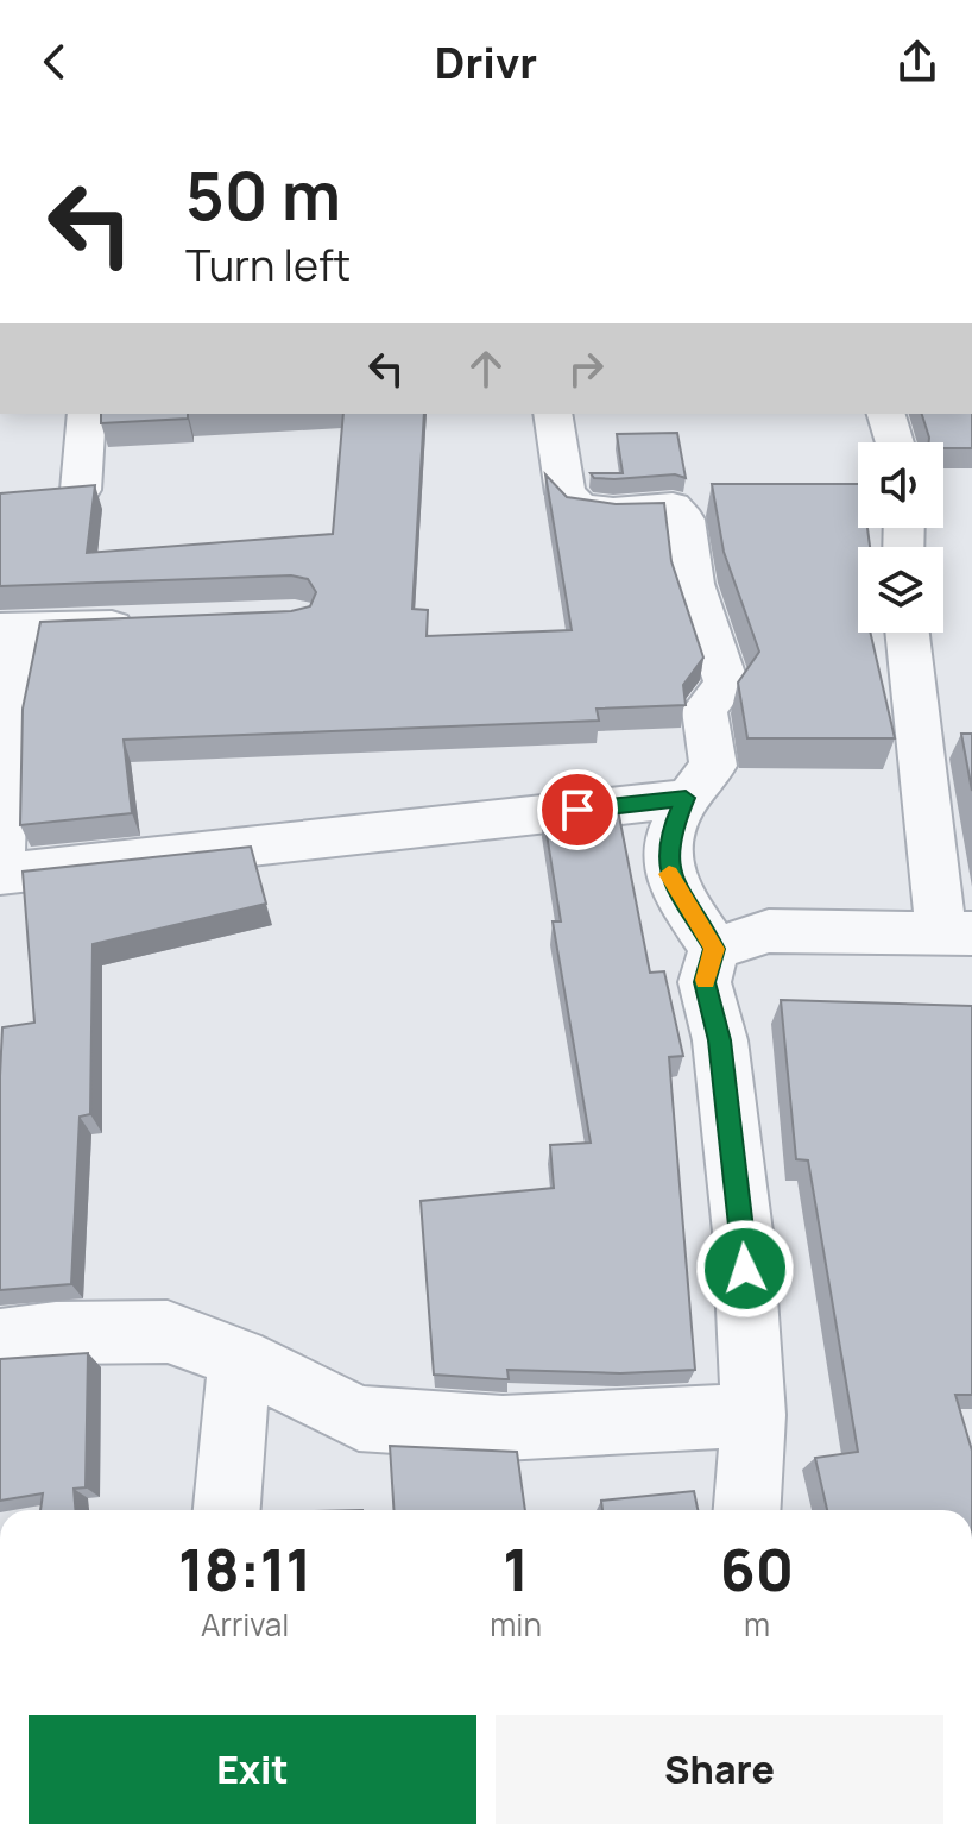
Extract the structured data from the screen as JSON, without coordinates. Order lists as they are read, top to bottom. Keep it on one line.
{"page":{"header":"Drivr","turn":["50 m","Turn left"],"eta":["18:11","Arrival","1","min","60","m"],"buttons":["Exit","Share"]}}
